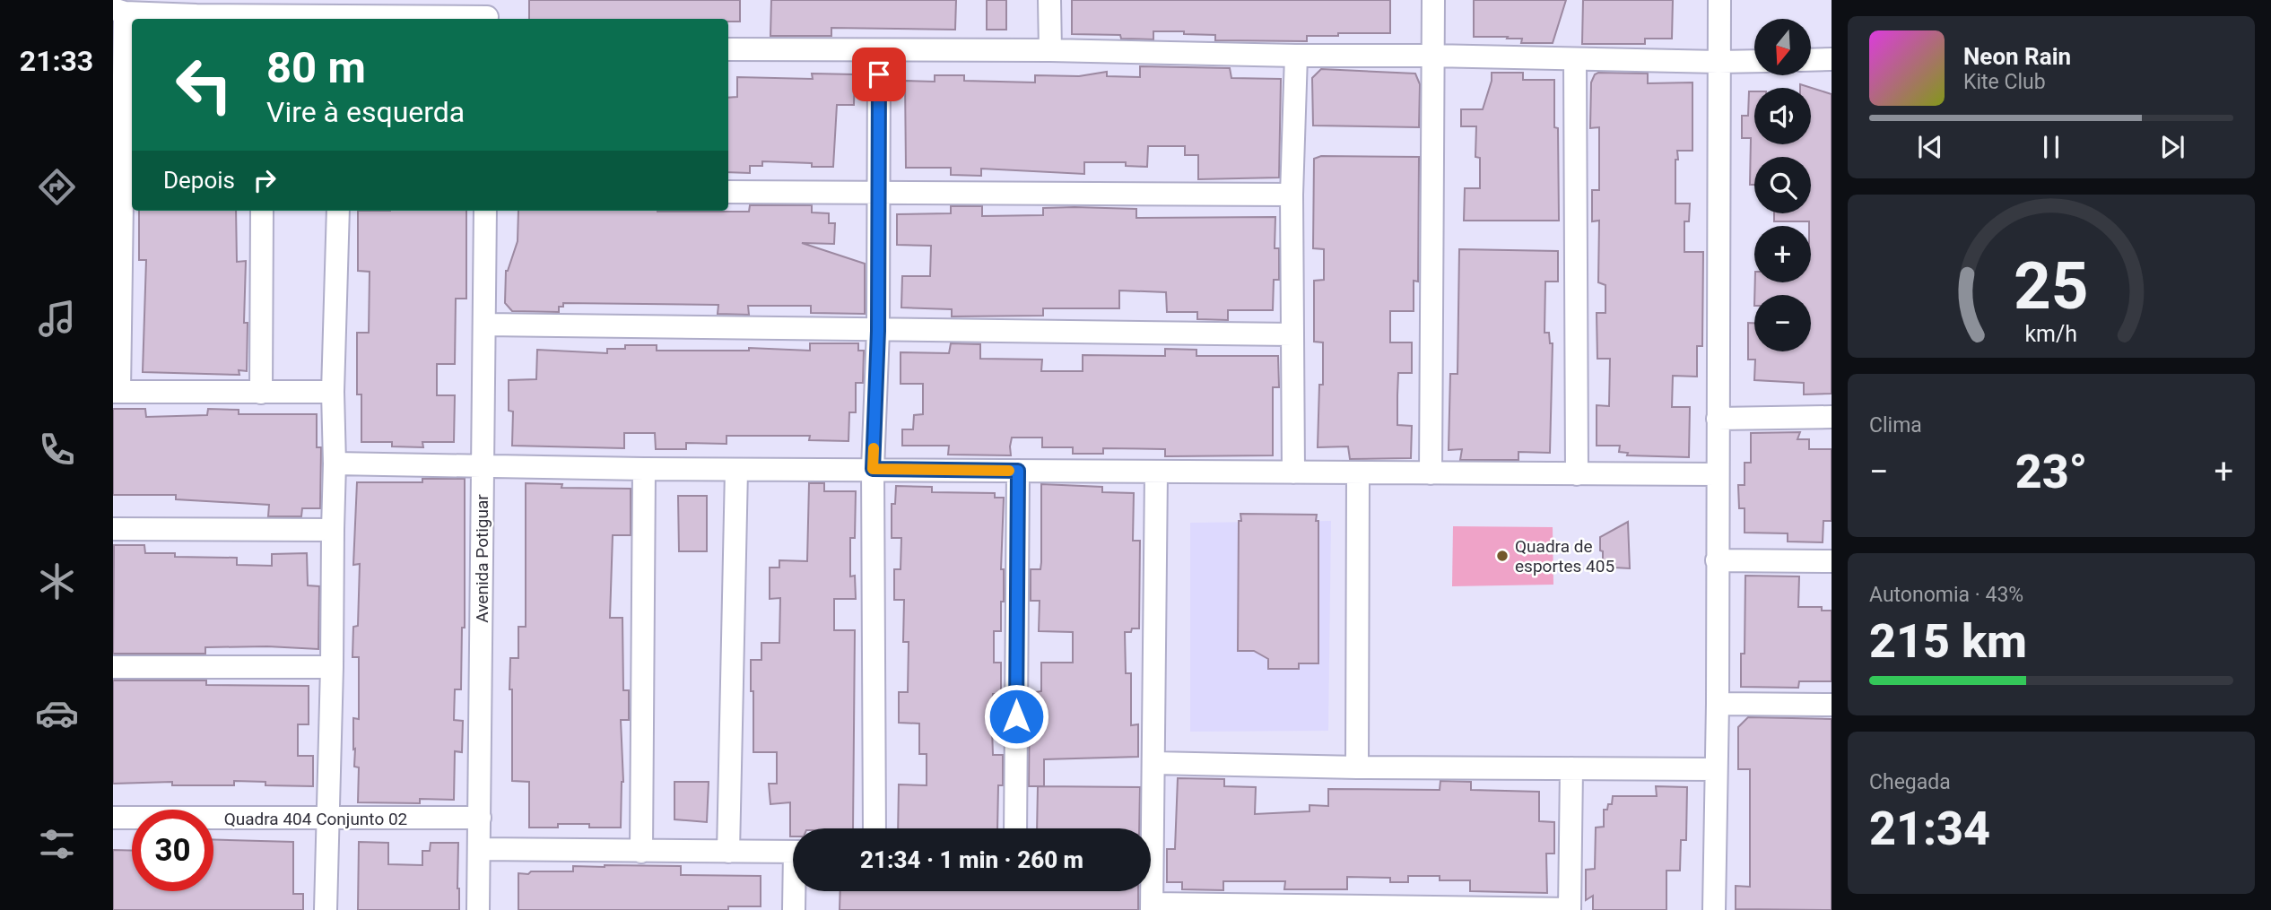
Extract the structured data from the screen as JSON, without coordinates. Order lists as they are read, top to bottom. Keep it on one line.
{"streets":{"street":["Avenida Potiguar","Quadra 404 Conjunto 02"]},"crossings":[["Avenida Potiguar","Quadra 404 Conjunto 02"]],"places":["Quadra de esportes 405"],"north":"bottom","page":{"tabs":"21:33","map_buttons":["+","−"],"turn":["80 m","Vire à esquerda"],"song":["Neon Rain","Kite Club"],"then":"Depois","tile":["Clima",["Autonomia · 43%","215 km"],["Chegada","21:34"]],"heat":["−","23°","+"],"limit":"30","trip":"21:34 · 1 min · 260 m","gauge":["25","km/h"]}}
